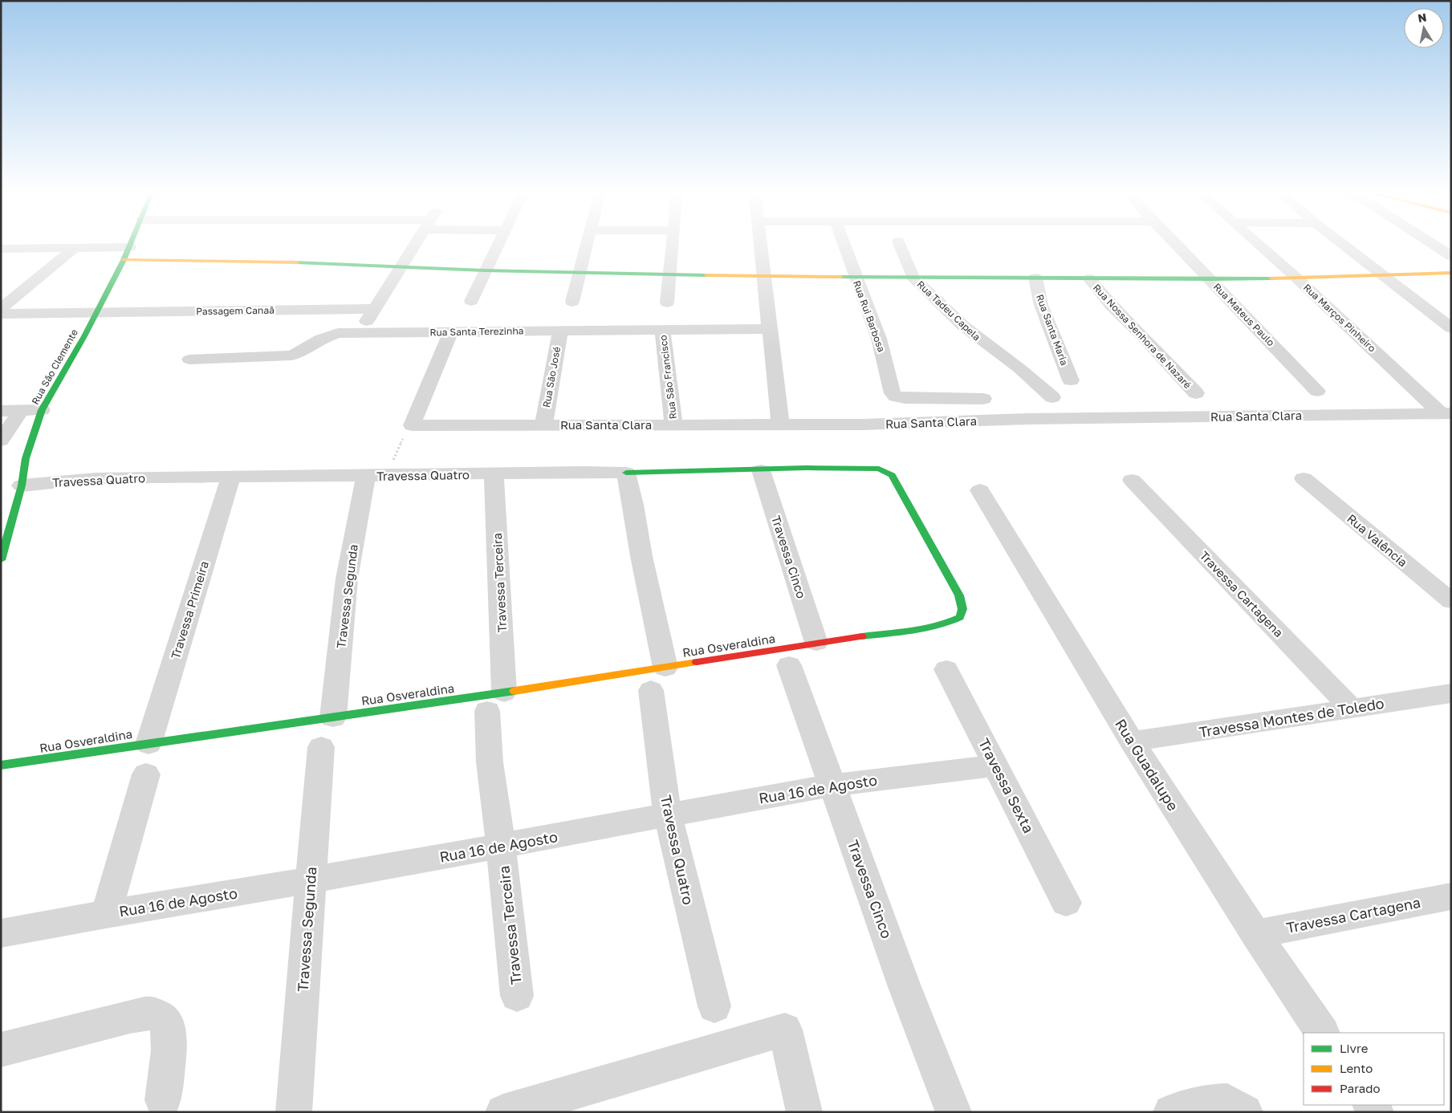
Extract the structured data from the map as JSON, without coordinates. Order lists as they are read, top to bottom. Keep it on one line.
{"streets":{"street":["Passagem Canaã","Rua Tadeu Capela","Rua Mateus Paulo","Rua Rui Barbosa","Rua Marços Pinheiro","Rua Santa Maria","Rua Santa Terezinha","Rua Nossa Senhora de Nazaré","Rua São Clemente","Rua São José","Rua São Francisco","Rua Santa Clara","Travessa Quatro","Rua Valência","Travessa Cinco","Travessa Terceira","Travessa Cartagena","Travessa Segunda","Travessa Primeira","Rua Osveraldina","Travessa Montes de Toledo","Rua Guadalupe","Travessa Sexta","Rua 16 de Agosto"]},"crossings":[["Passagem Canaã","Rua São Clemente"],["Rua Marços Pinheiro","Rua Santa Clara"],["Rua Santa Terezinha","Rua São José"],["Rua Santa Terezinha","Rua São Francisco"],["Rua São Clemente","Travessa Quatro"],["Rua São José","Rua Santa Clara"],["Rua São Francisco","Rua Santa Clara"],["Travessa Quatro","Travessa Terceira"],["Travessa Quatro","Travessa Segunda"],["Travessa Quatro","Travessa Primeira"],["Travessa Quatro","Rua Osveraldina"],["Travessa Quatro","Rua 16 de Agosto"],["Travessa Cinco","Rua Osveraldina"],["Travessa Cinco","Rua 16 de Agosto"],["Travessa Terceira","Rua Osveraldina"],["Travessa Terceira","Rua 16 de Agosto"],["Travessa Cartagena","Travessa Montes de Toledo"],["Travessa Cartagena","Rua Guadalupe"],["Travessa Segunda","Rua Osveraldina"],["Travessa Segunda","Rua 16 de Agosto"],["Travessa Primeira","Rua Osveraldina"],["Travessa Montes de Toledo","Rua Guadalupe"],["Travessa Sexta","Rua 16 de Agosto"]],"legend":["Livre","Lento","Parado"],"north":"top"}
